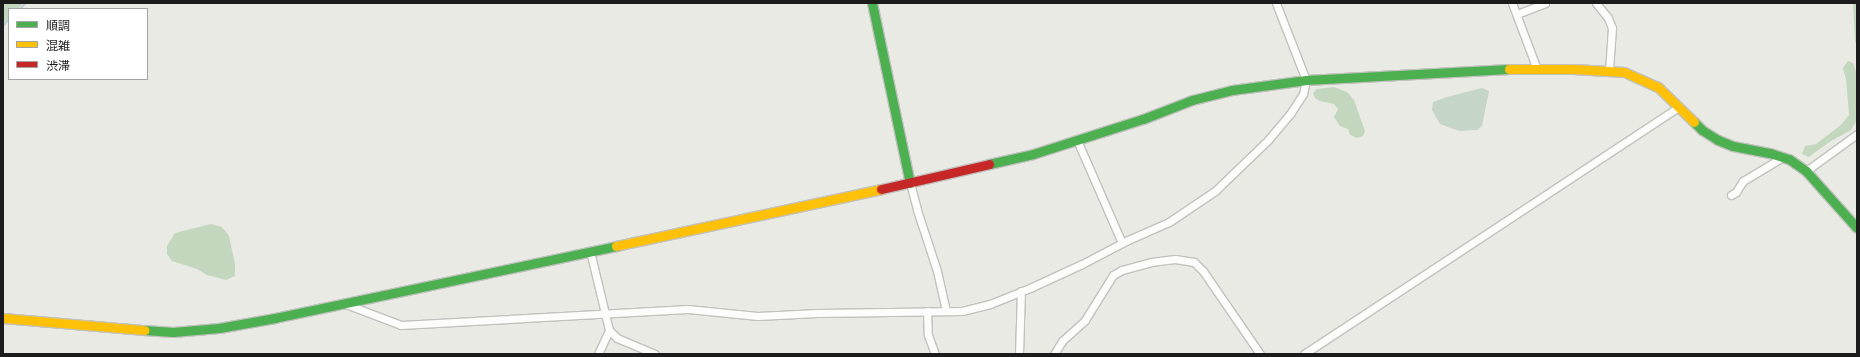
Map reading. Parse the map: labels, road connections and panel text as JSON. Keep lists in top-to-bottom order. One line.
{"legend":["順調","混雑","渋滞"]}
